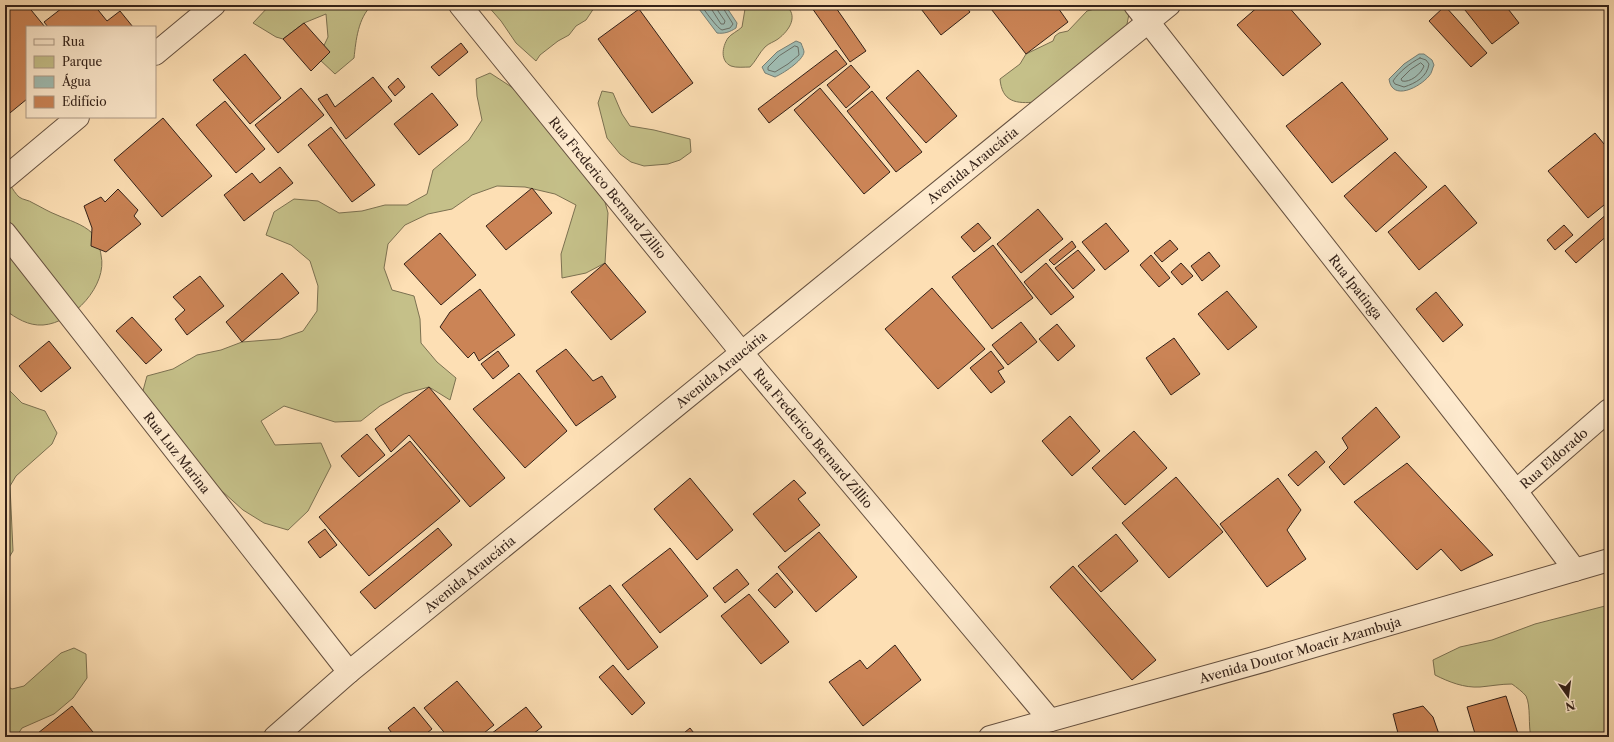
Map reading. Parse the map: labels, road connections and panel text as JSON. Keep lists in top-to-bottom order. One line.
{"streets":{"street":["Avenida Araucária","Rua Frederico Bernard Zillio","Rua Ipatinga","Rua Luz Marina","Rua Eldorado","Avenida Doutor Moacir Azambuja"]},"crossings":[["Avenida Araucária","Rua Frederico Bernard Zillio"],["Avenida Araucária","Rua Ipatinga"],["Avenida Araucária","Rua Luz Marina"],["Rua Frederico Bernard Zillio","Avenida Doutor Moacir Azambuja"],["Rua Ipatinga","Rua Eldorado"],["Rua Ipatinga","Avenida Doutor Moacir Azambuja"]],"legend":["Rua","Parque","Água","Edifício"],"north":"bottom"}
